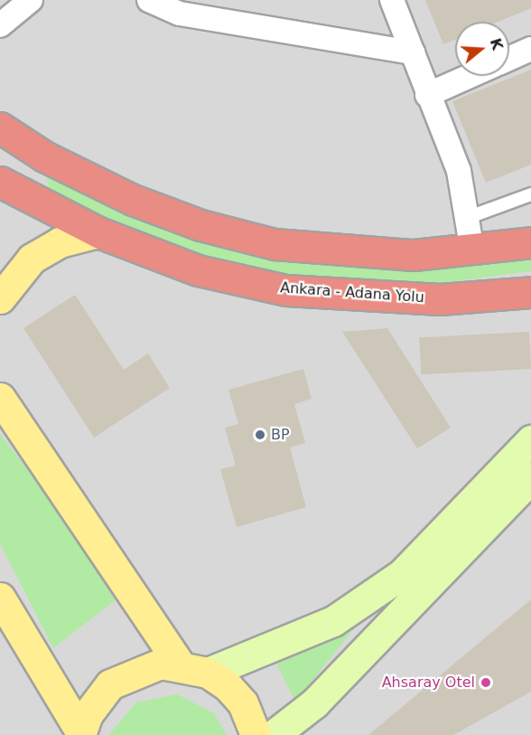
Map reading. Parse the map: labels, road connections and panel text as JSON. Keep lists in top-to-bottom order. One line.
{"streets":{"highway":["Ankara - Adana Yolu"]},"places":["BP","Ahsaray Otel"],"north":"right"}
